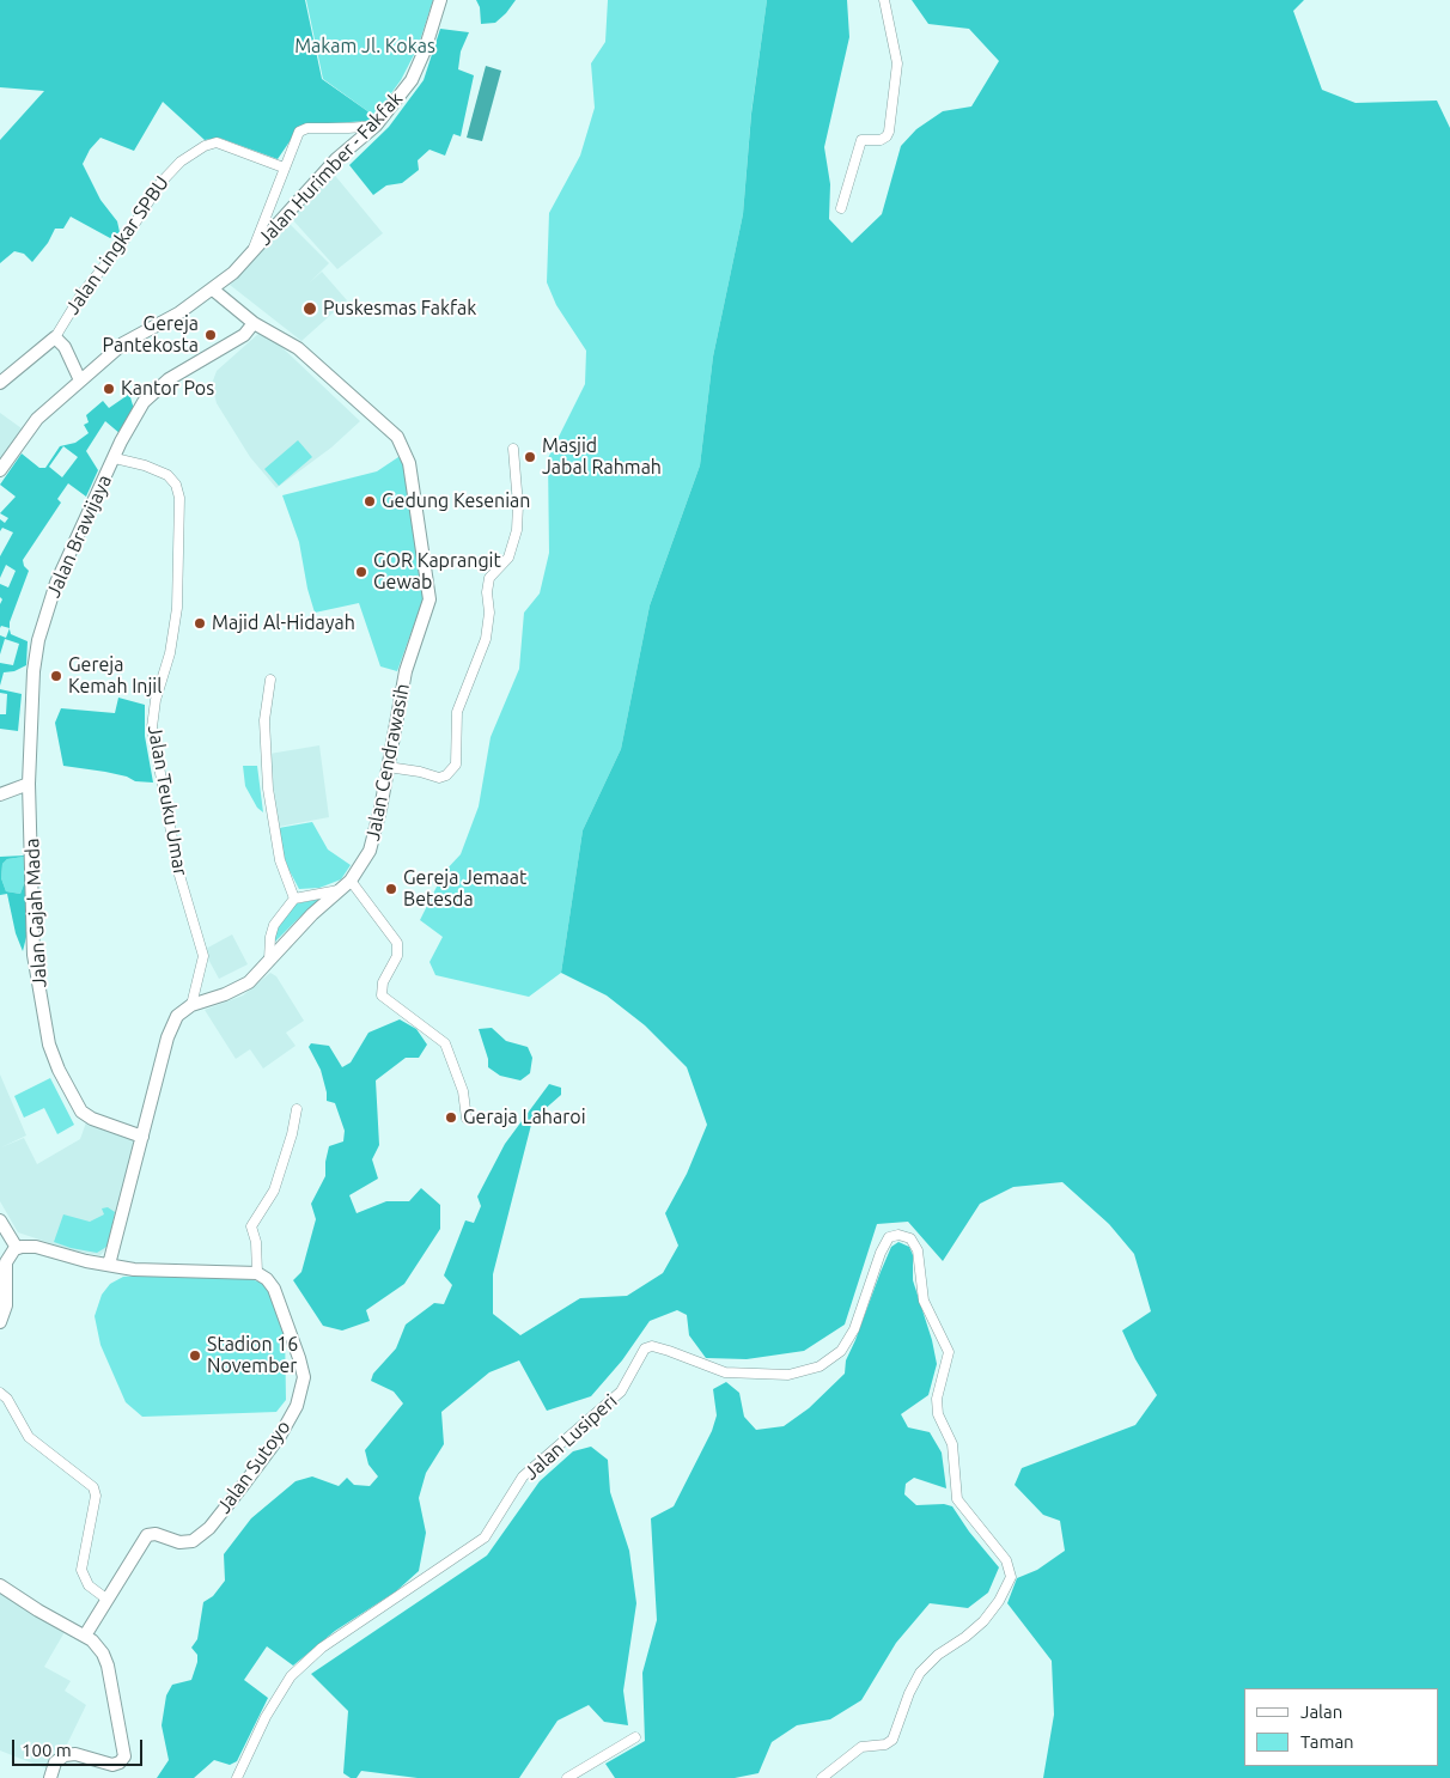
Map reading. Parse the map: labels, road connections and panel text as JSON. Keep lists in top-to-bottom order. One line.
{"streets":{"main road":["Jalan Hurimber - Fakfak","Jalan Brawijaya","Jalan Cendrawasih","Jalan Gajah Mada","Jalan Sutoyo"],"street":["Jalan Lingkar SPBU","Jalan Teuku Umar","Jalan Lusiperi"]},"crossings":[["Jalan Hurimber - Fakfak","Jalan Cendrawasih"],["Jalan Brawijaya","Jalan Cendrawasih"],["Jalan Brawijaya","Jalan Teuku Umar"],["Jalan Brawijaya","Jalan Gajah Mada"],["Jalan Cendrawasih","Jalan Teuku Umar"]],"parks":["Makam Jl. Kokas"],"places":["Puskesmas Fakfak","Gereja Pantekosta","Kantor Pos","Masjid Jabal Rahmah","Gedung Kesenian","GOR Kaprangit Gewab","Majid Al-Hidayah","Gereja Kemah Injil","Gereja Jemaat Betesda","Geraja Laharoi","Stadion 16 November"],"legend":["Jalan","Taman"],"scale_bar":"100 m"}
